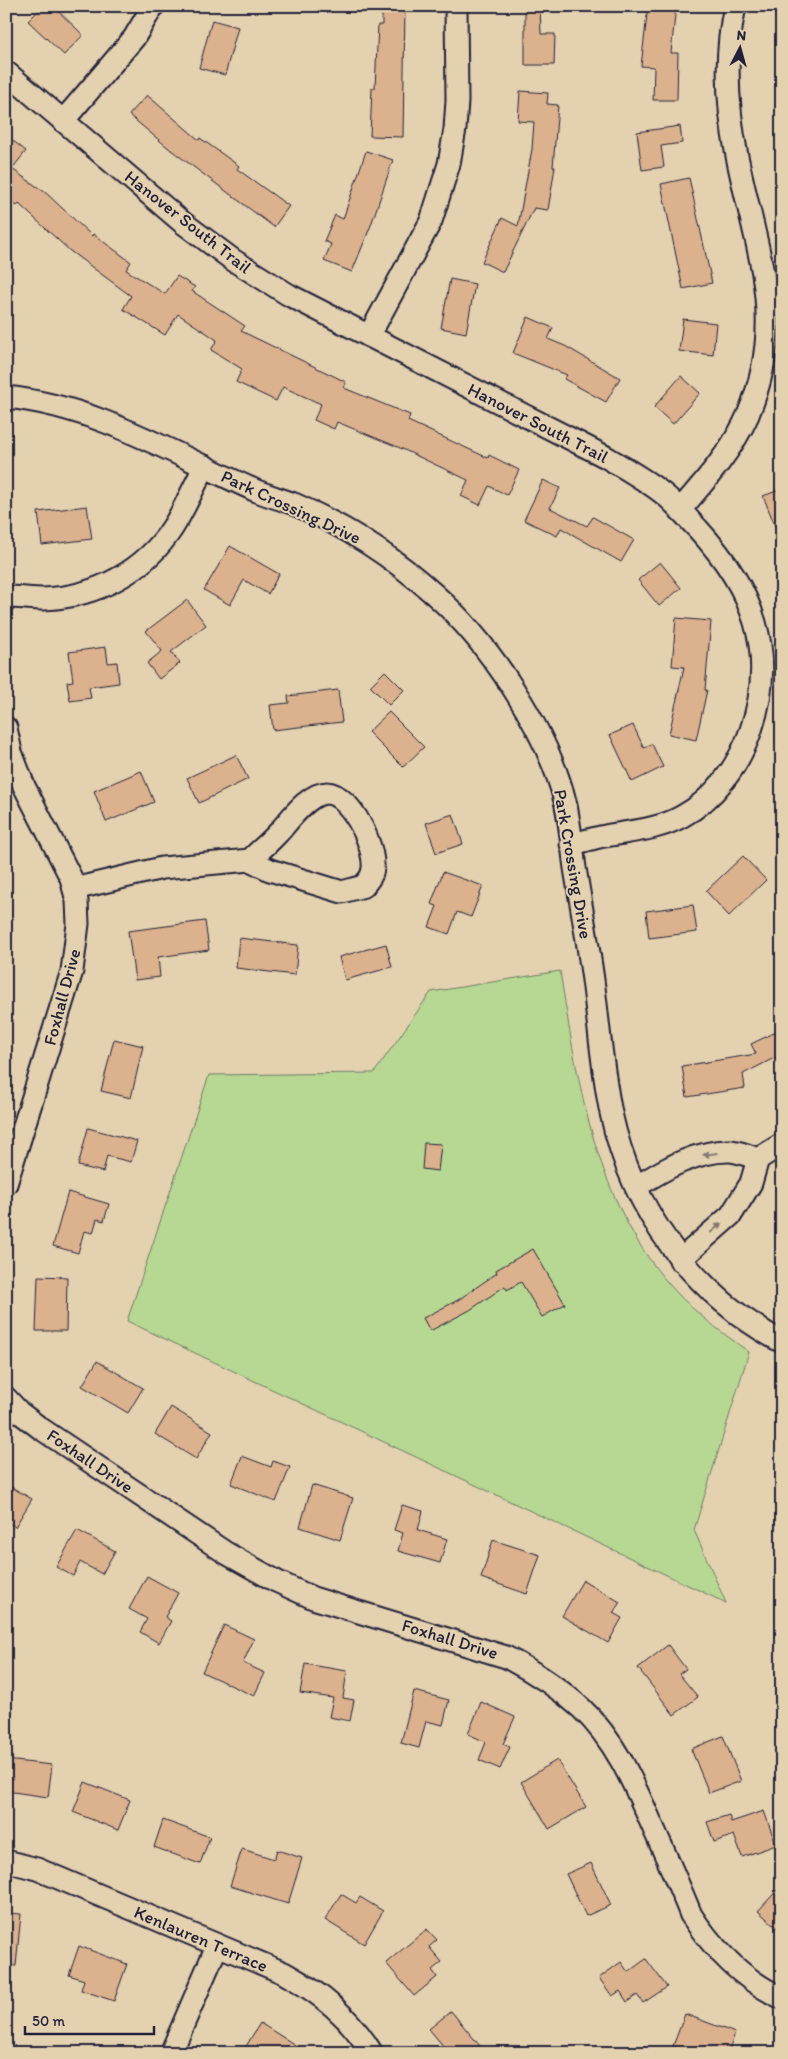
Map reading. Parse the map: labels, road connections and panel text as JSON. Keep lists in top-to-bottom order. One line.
{"streets":{"street":["Hanover South Trail","Park Crossing Drive","Foxhall Drive","Kenlauren Terrace"]},"crossings":[["Hanover South Trail","Park Crossing Drive"]],"scale_bar":"50 m","north":"top"}
